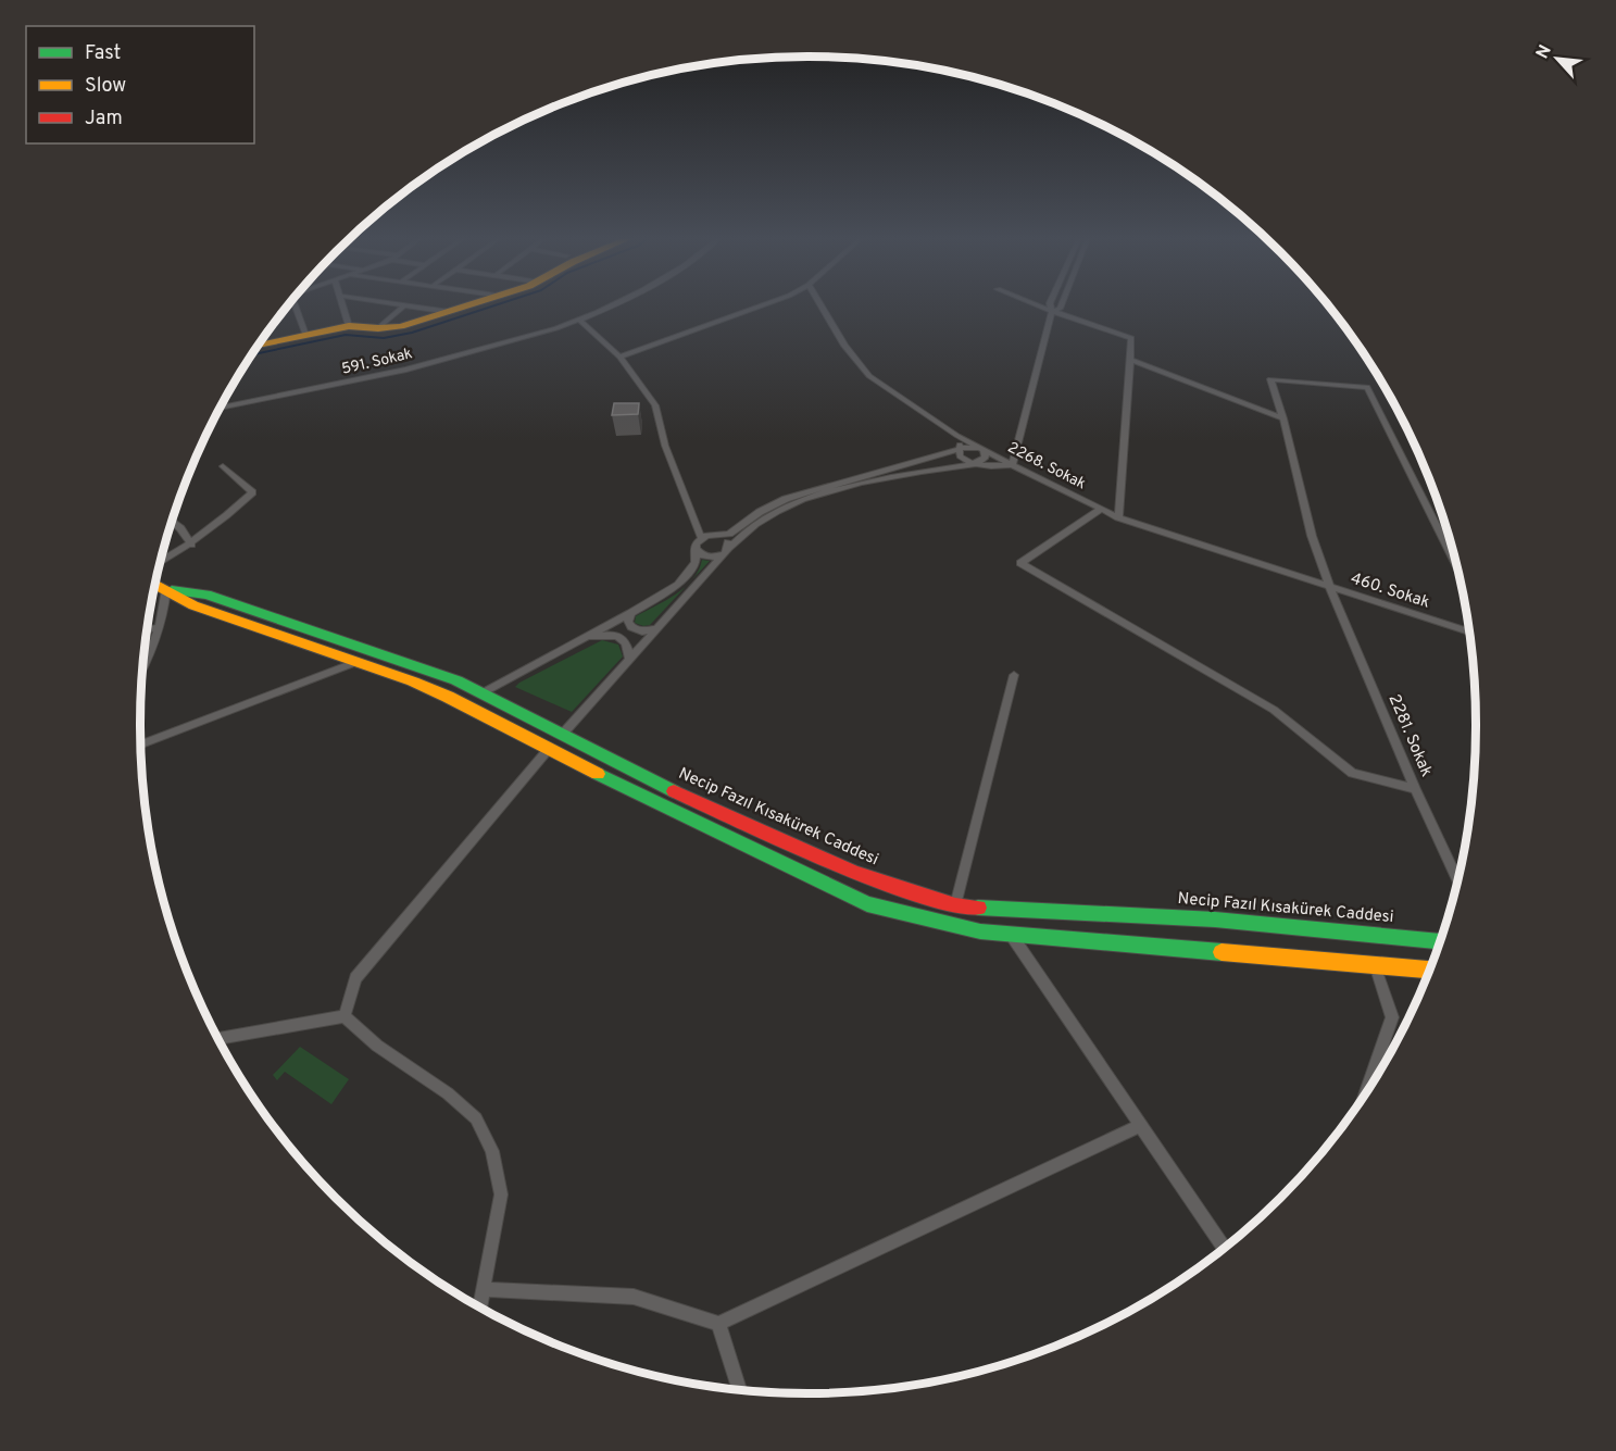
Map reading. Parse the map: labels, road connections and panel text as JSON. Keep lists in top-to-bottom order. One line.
{"streets":{"main road":["Necip Fazıl Kısakürek Caddesi"],"street":["591. Sokak","2268. Sokak","460. Sokak","2281. Sokak"]},"crossings":[["2268. Sokak","460. Sokak"],["2268. Sokak","2281. Sokak"],["460. Sokak","2281. Sokak"]],"legend":["Fast","Slow","Jam"],"north":"top left"}
